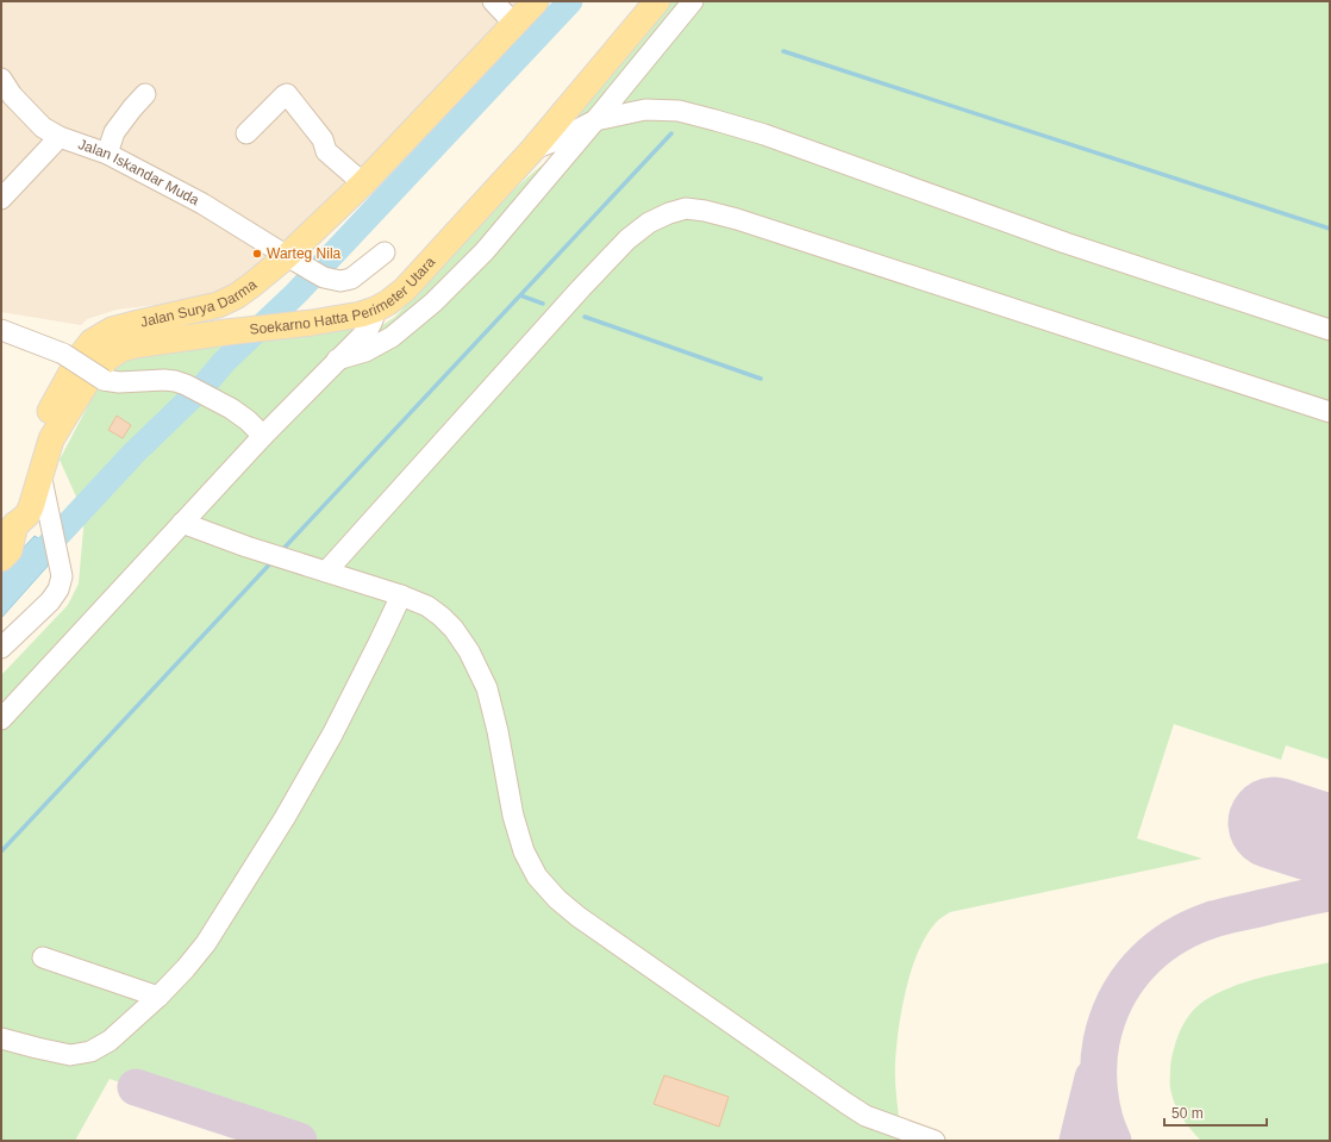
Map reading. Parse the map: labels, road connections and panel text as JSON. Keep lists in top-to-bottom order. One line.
{"streets":{"main road":["Soekarno Hatta Perimeter Utara","Jalan Surya Darma"],"street":["Jalan Iskandar Muda"]},"crossings":[["Jalan Iskandar Muda","Jalan Surya Darma"],["Soekarno Hatta Perimeter Utara","Jalan Surya Darma"]],"places":["Warteg Nila"],"scale_bar":"50 m"}
